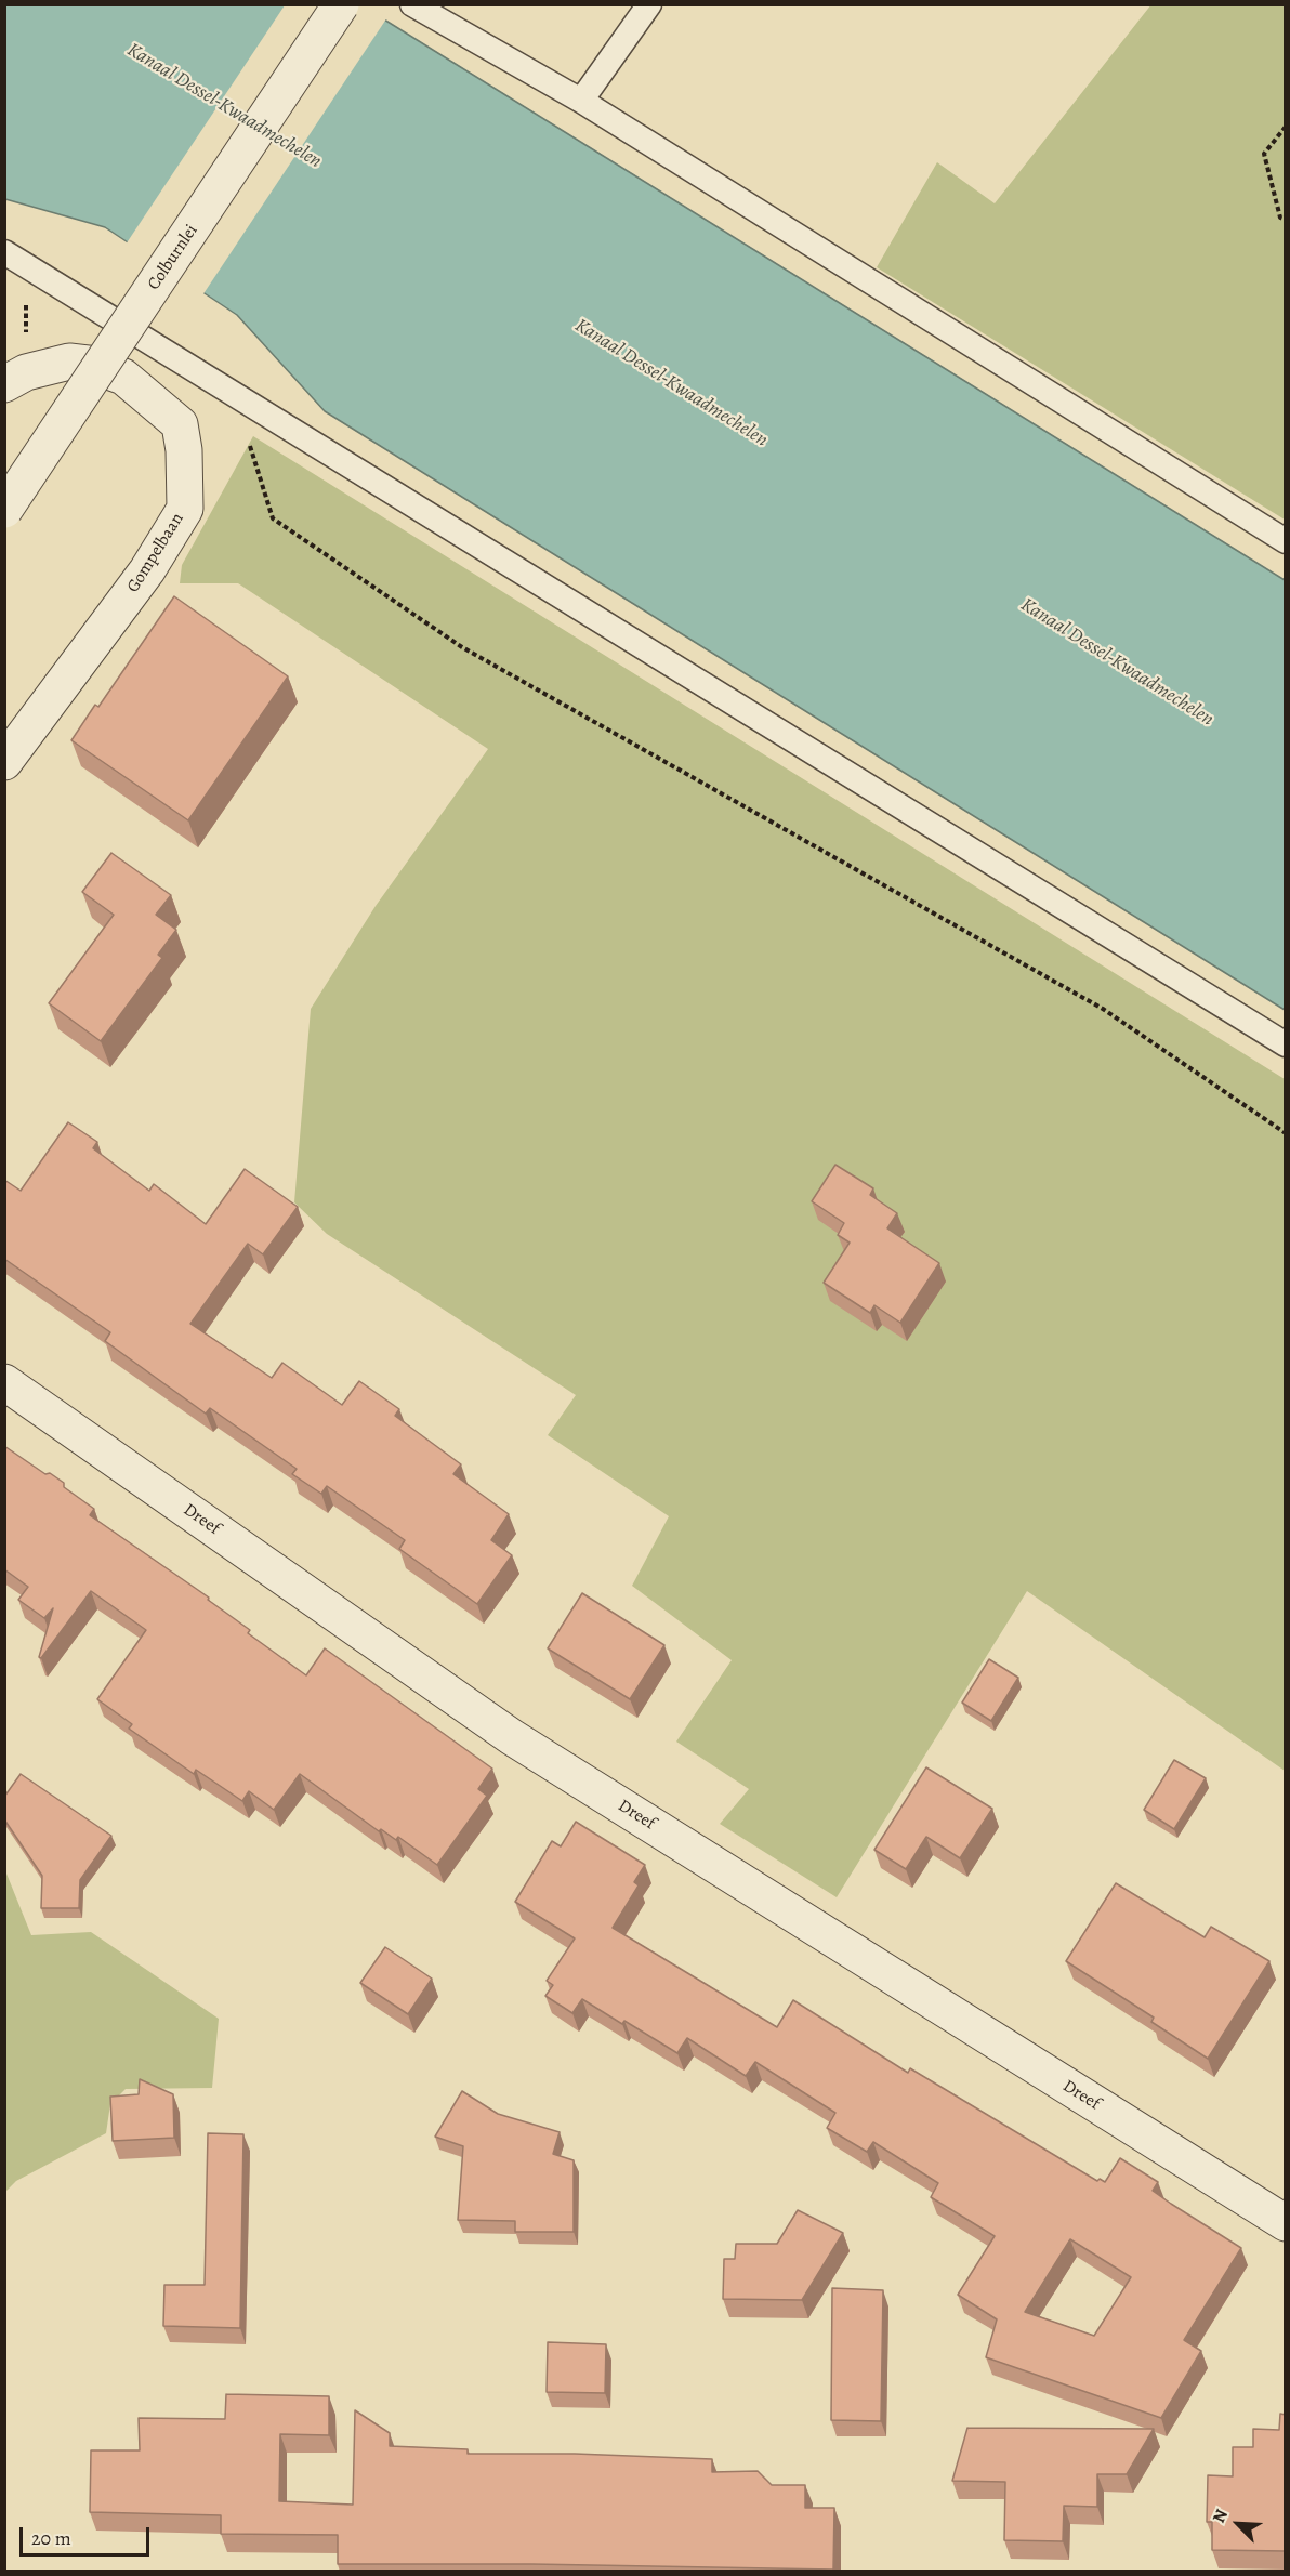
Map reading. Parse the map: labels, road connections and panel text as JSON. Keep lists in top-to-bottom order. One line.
{"streets":{"street":["Colburnlei","Gompelbaan","Dreef"]},"water":["Kanaal Dessel-Kwaadmechelen"],"scale_bar":"20 m","north":"top left"}
